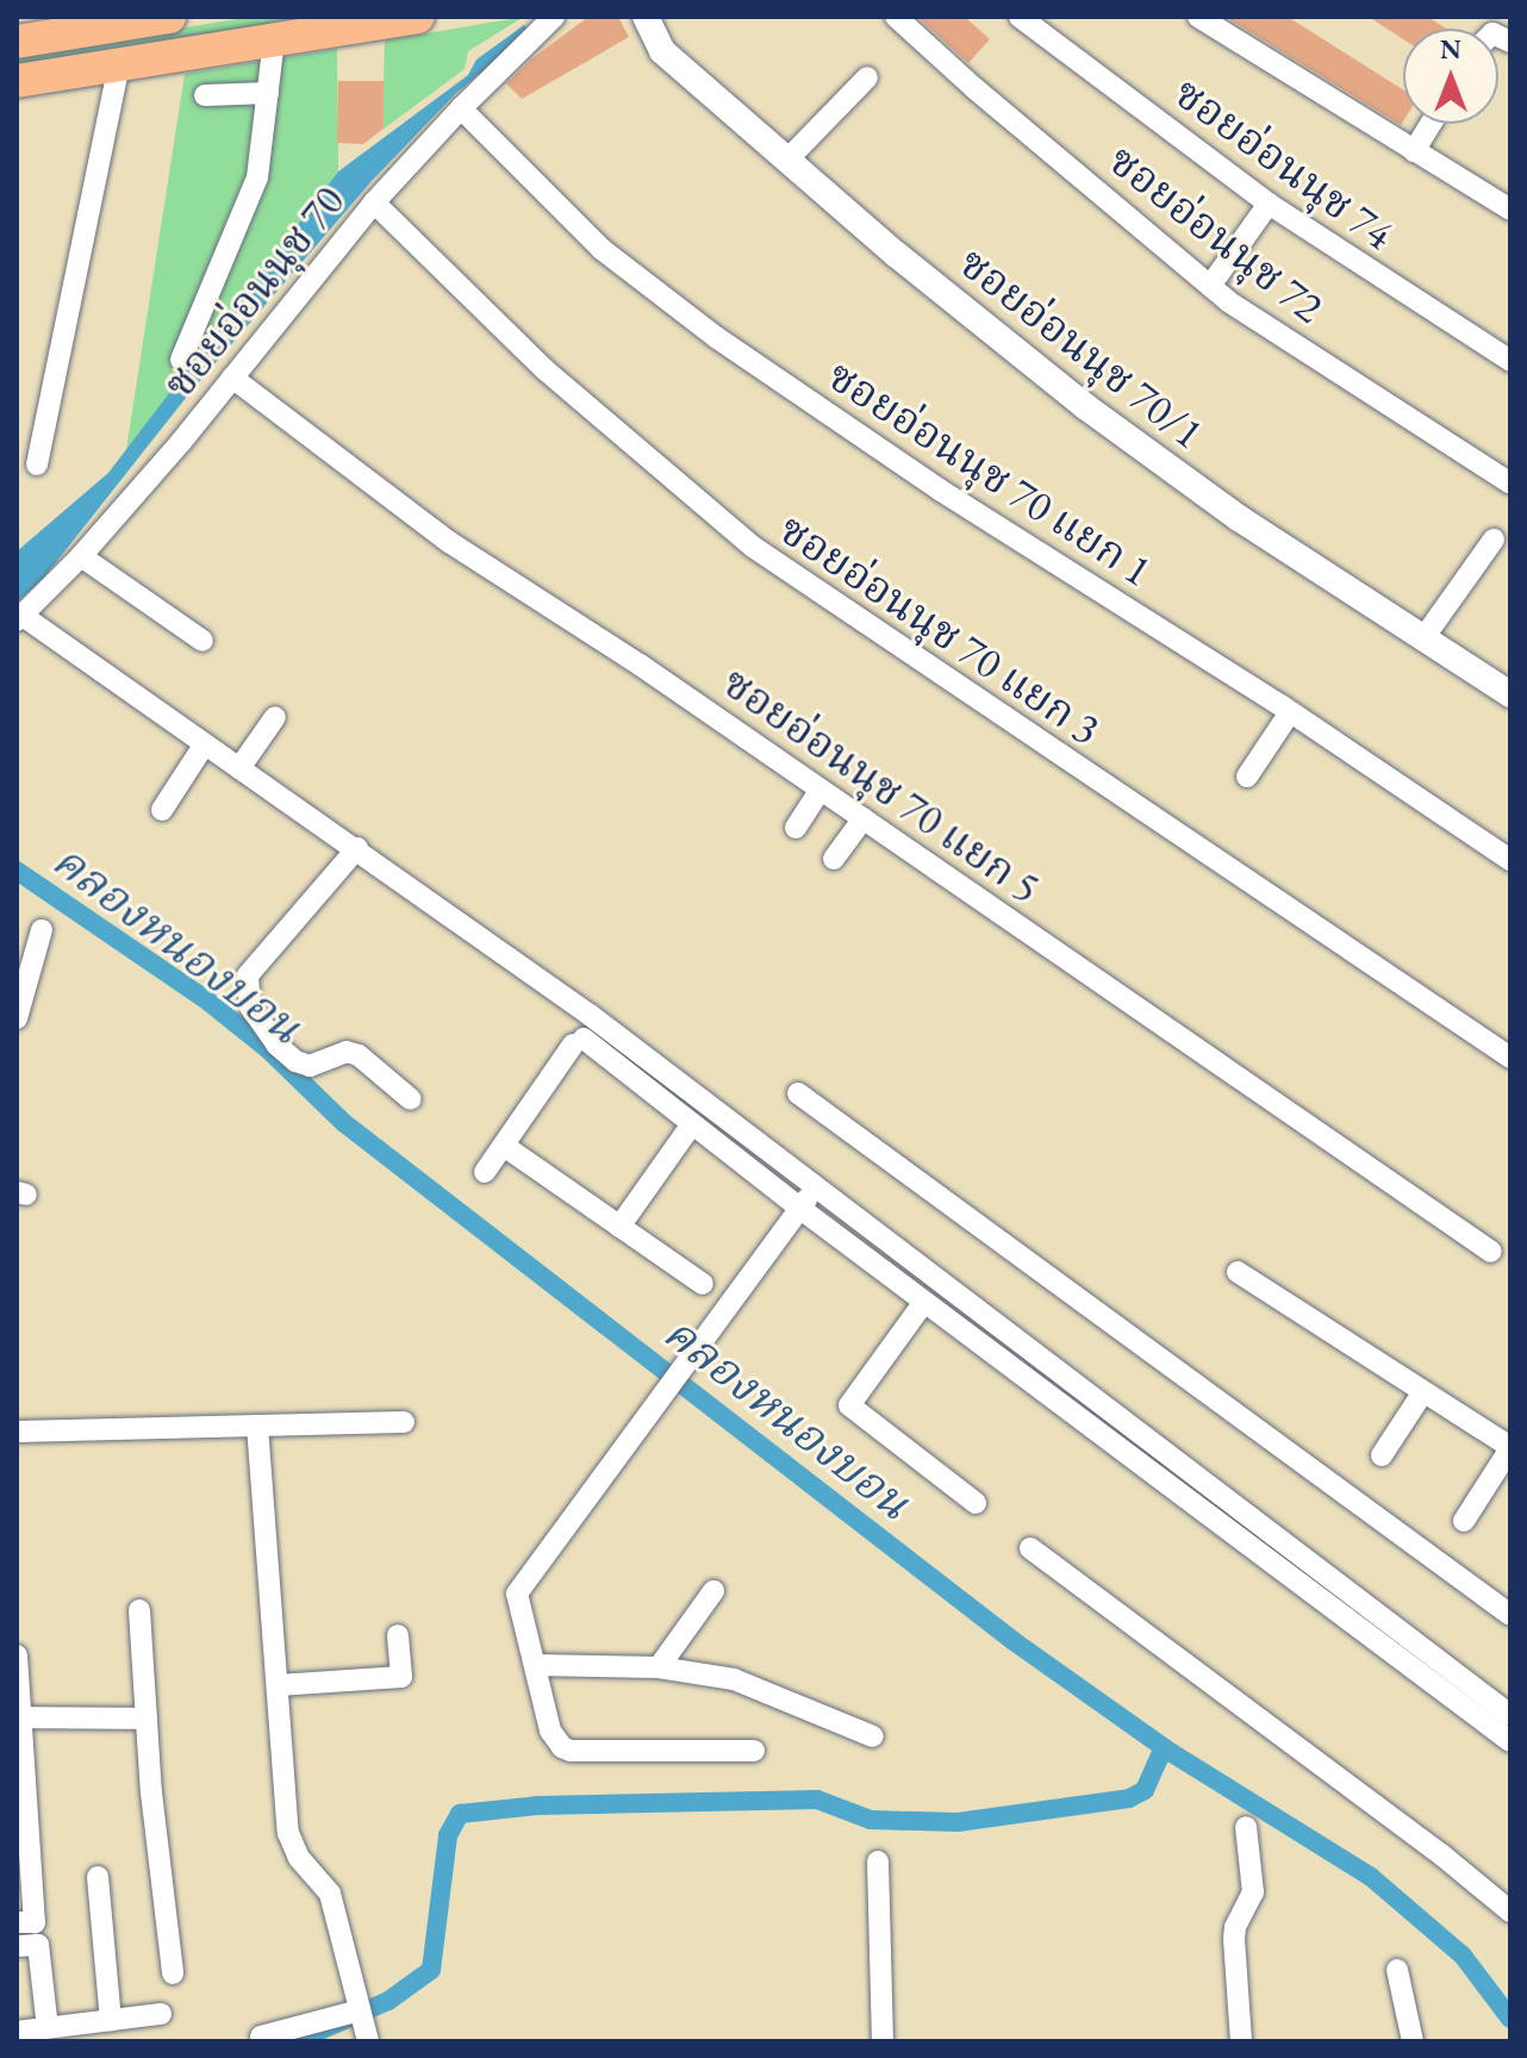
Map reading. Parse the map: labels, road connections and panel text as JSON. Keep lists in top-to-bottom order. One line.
{"streets":{"street":["ซอยอ่อนนุช 74","ซอยอ่อนนุช 72","ซอยอ่อนนุช 70","ซอยอ่อนนุช 70/1","ซอยอ่อนนุช 70 แยก 1","ซอยอ่อนนุช 70 แยก 3","ซอยอ่อนนุช 70 แยก 5"]},"crossings":[["ซอยอ่อนนุช 70","ซอยอ่อนนุช 70 แยก 1"],["ซอยอ่อนนุช 70","ซอยอ่อนนุช 70 แยก 3"],["ซอยอ่อนนุช 70","ซอยอ่อนนุช 70 แยก 5"]],"water":["คลองหนองบอน"],"north":"top"}
